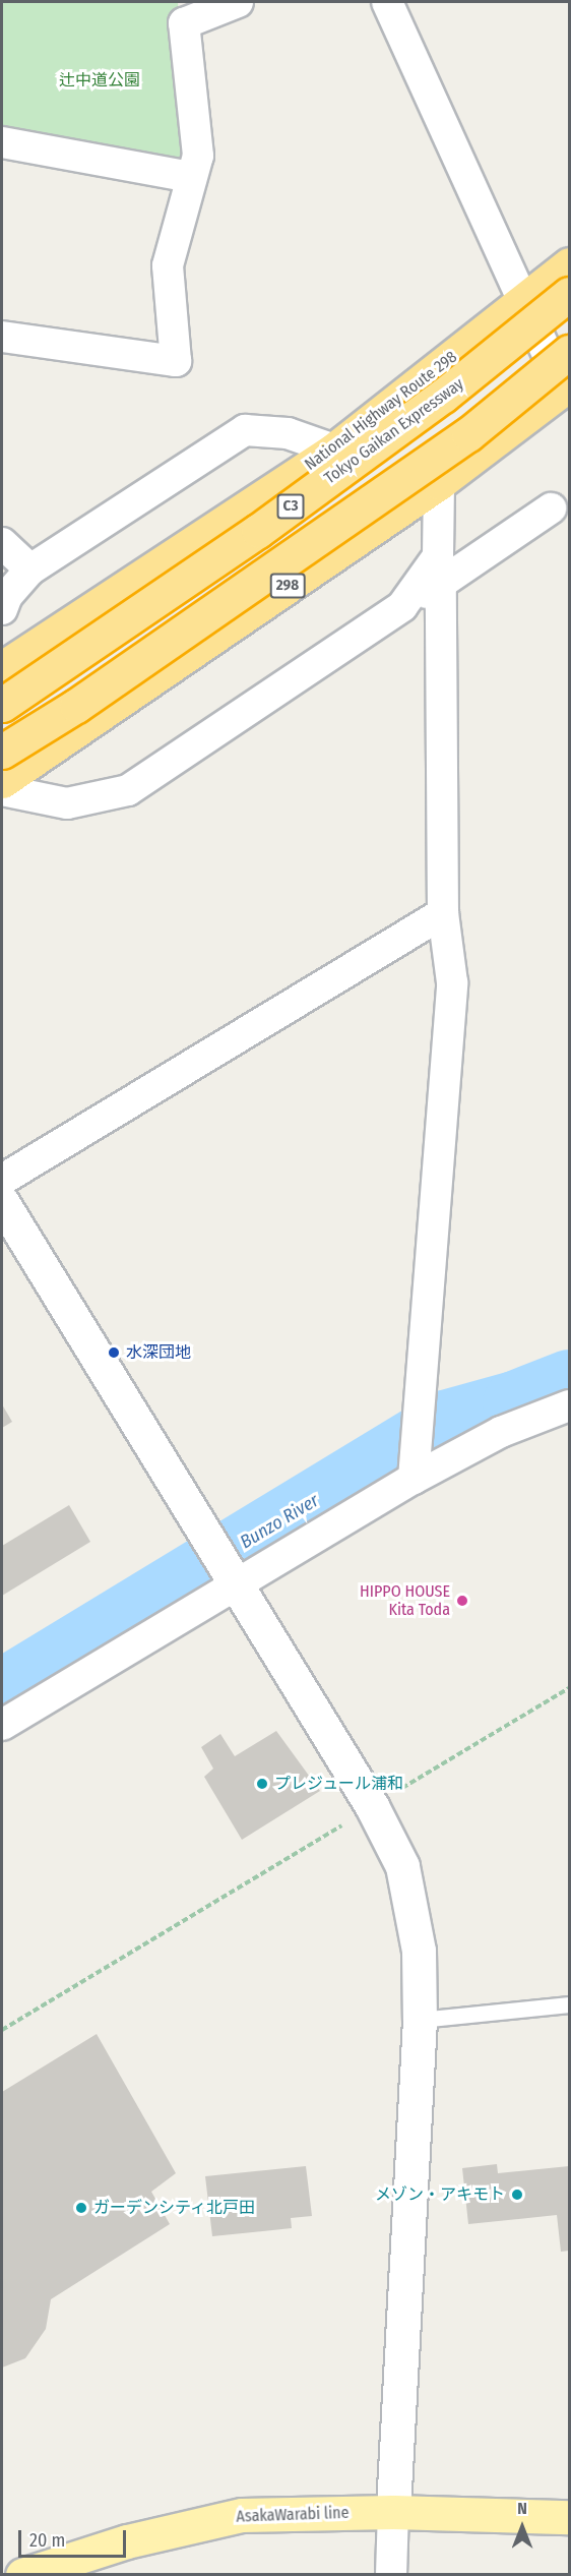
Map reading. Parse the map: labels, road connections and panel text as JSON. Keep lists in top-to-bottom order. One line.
{"streets":{"highway":["National Highway Route 298","Tokyo Gaikan Expressway","C3","298"],"main road":["AsakaWarabi line"]},"water":["Bunzo River"],"parks":["辻中道公園"],"places":["水深団地","HIPPO HOUSE Kita Toda","プレジュール浦和","メゾン・アキモト","ガーデンシティ北戸田"],"scale_bar":"20 m","north":"top"}
